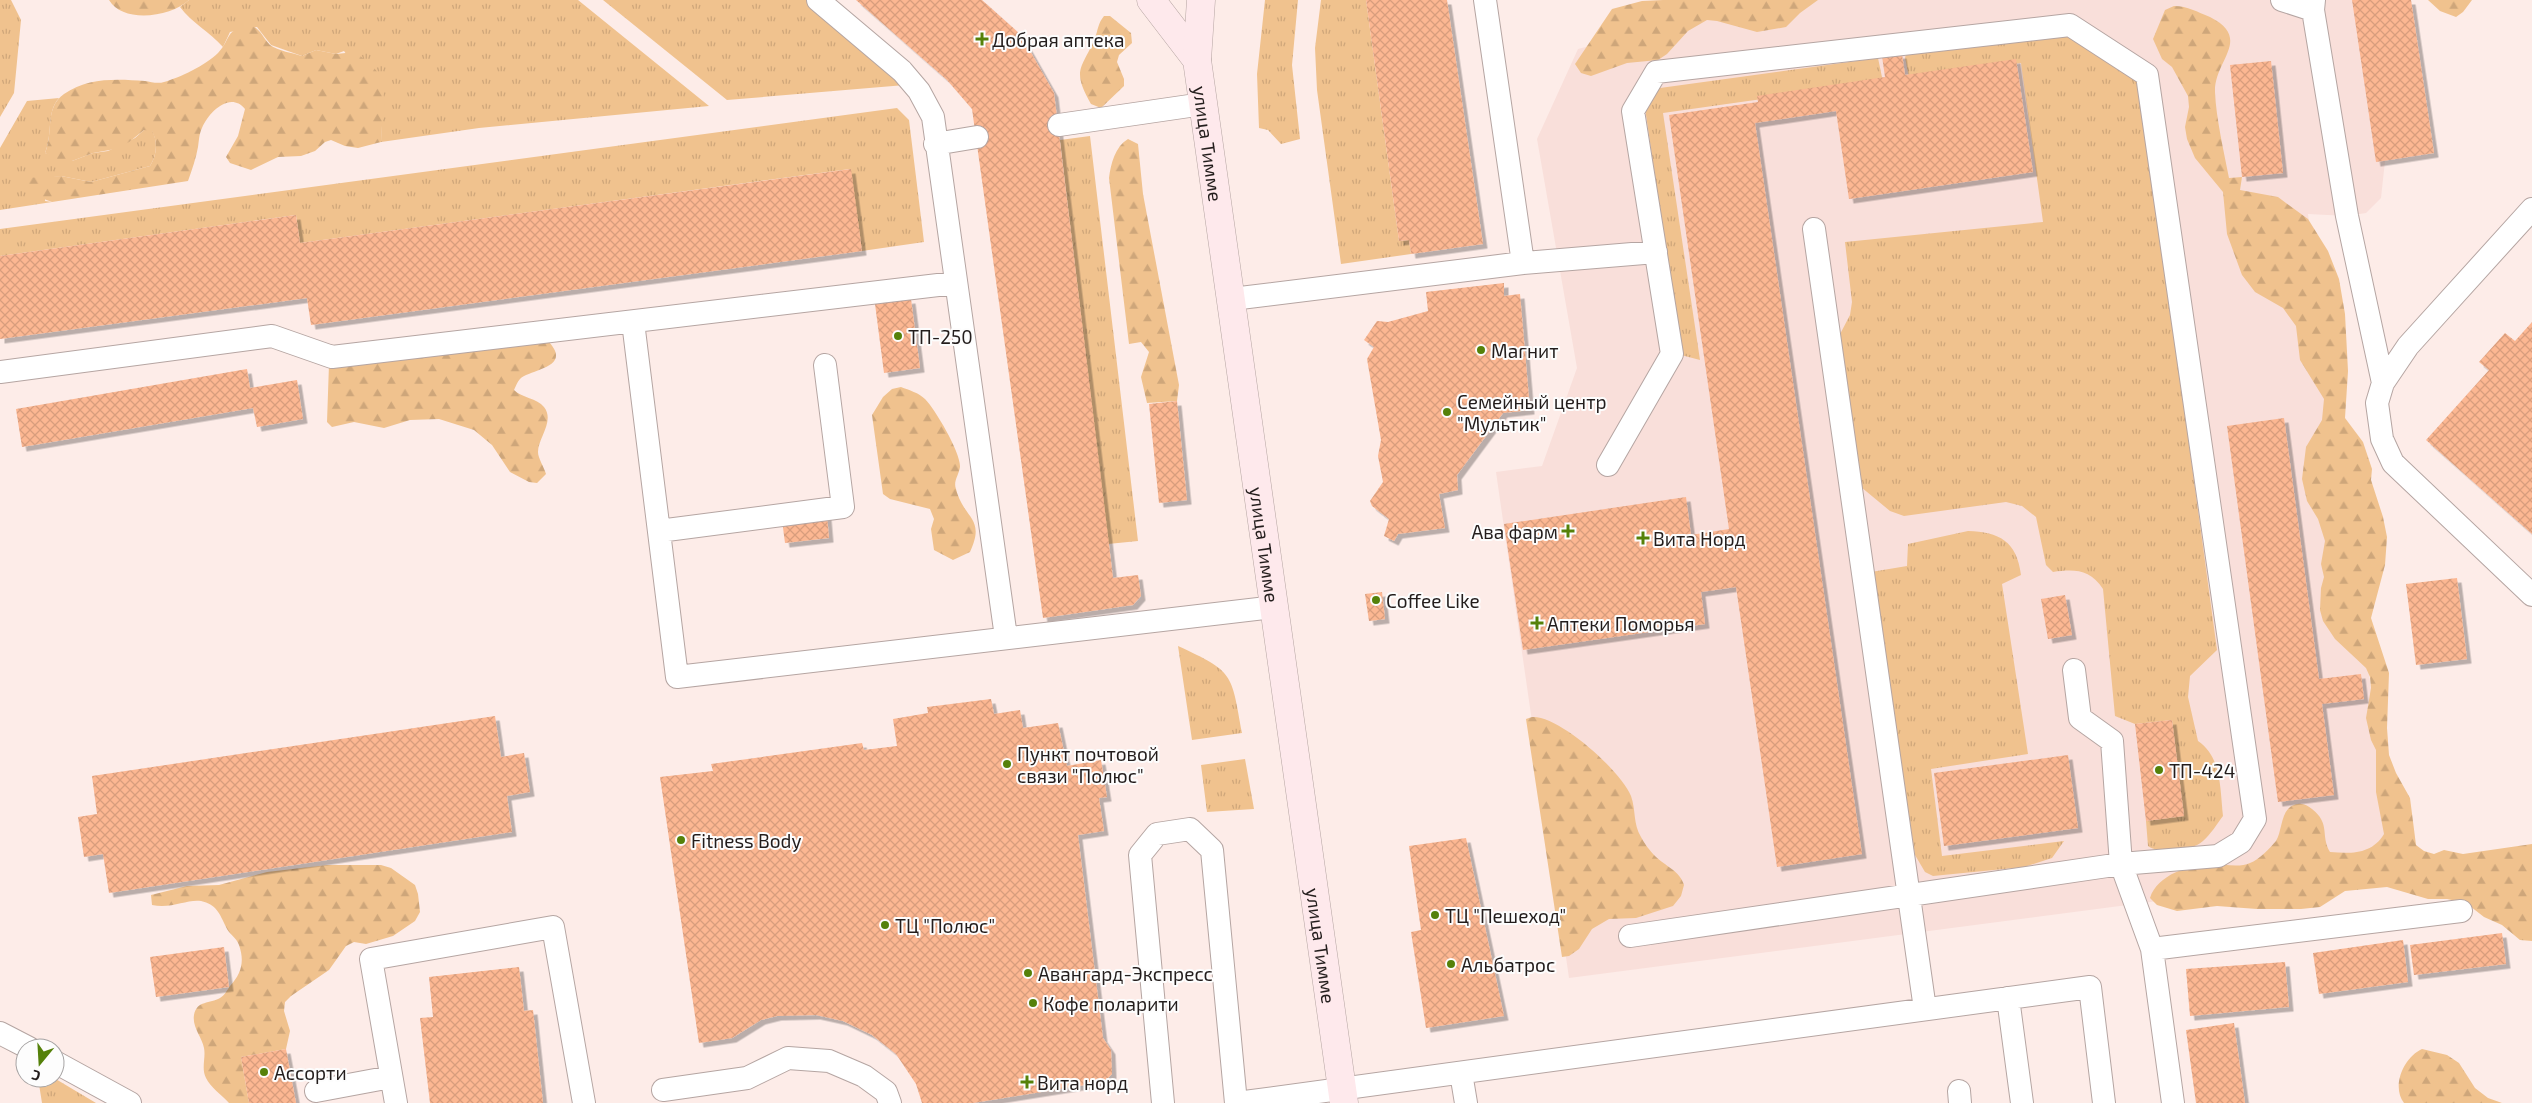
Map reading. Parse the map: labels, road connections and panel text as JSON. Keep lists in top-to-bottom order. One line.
{"streets":{"main road":["улица Тимме"]},"places":{"health":["Добрая аптека","Ава фарм","Вита Норд","Аптеки Поморья","Вита норд"],"other":["ТП-250","Магнит","Семейный центр \"Мультик\"","Coffee Like","Пункт почтовой связи \"Полюс\"","ТП-424","Fitness Body","ТЦ \"Пешеход\"","ТЦ \"Полюс\"","Альбатрос","Авангард-Экспресс","Кофе поларити","Ассорти"]},"north":"bottom"}
